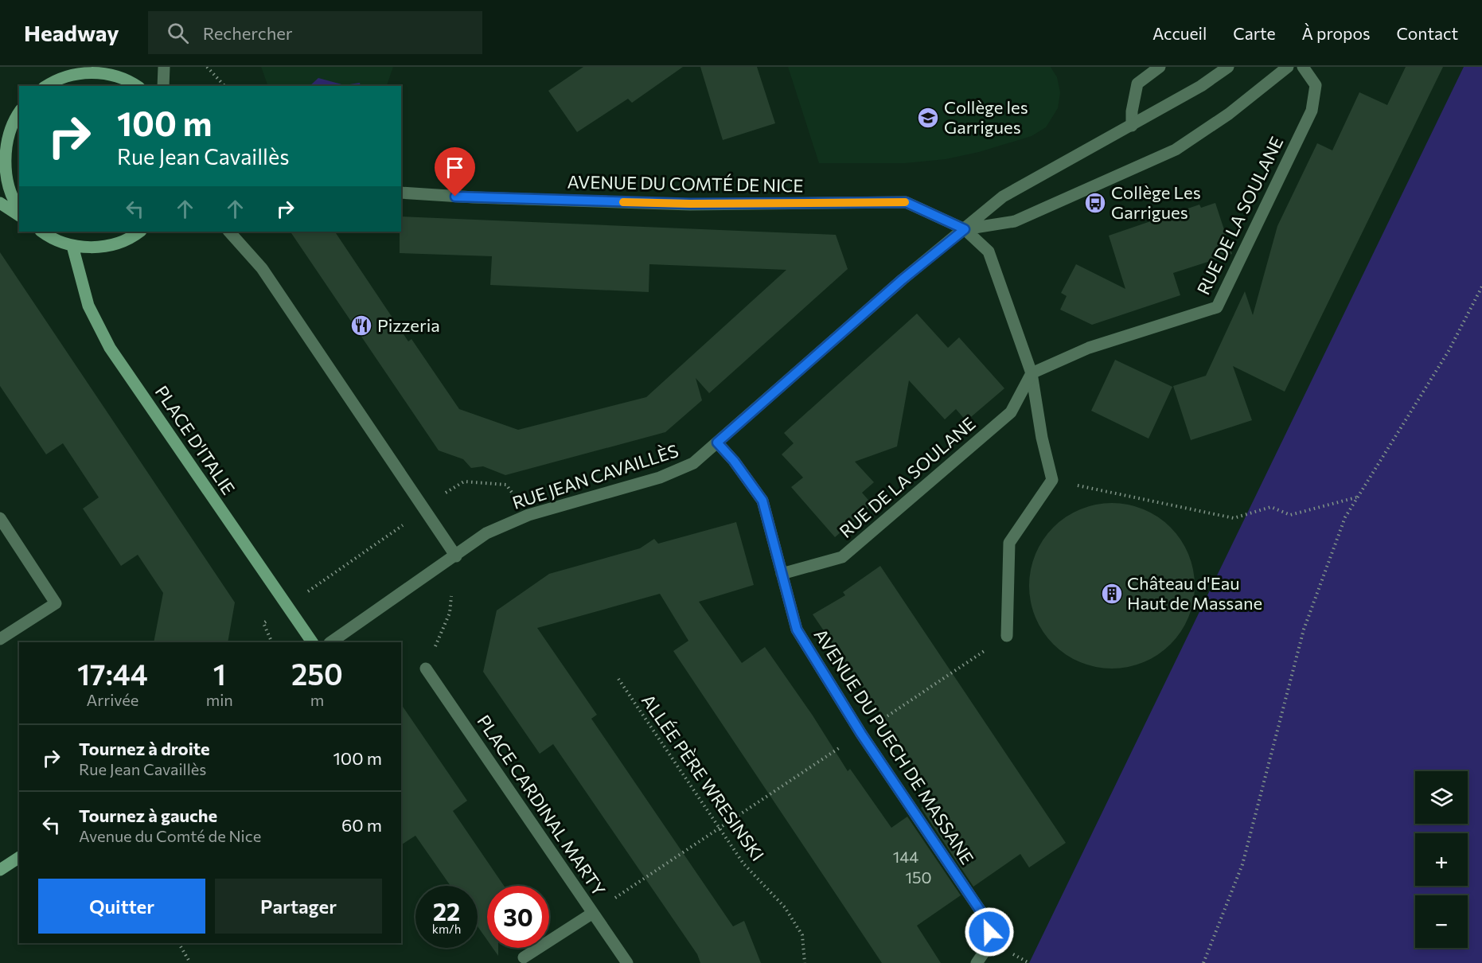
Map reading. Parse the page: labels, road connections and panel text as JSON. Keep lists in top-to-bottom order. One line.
{"streets":{"main road":["PLACE D'ITALIE"],"street":["AVENUE DU COMTÉ DE NICE","RUE DE LA SOULANE","RUE JEAN CAVAILLÈS","AVENUE DU PUECH DE MASSANE","PLACE CARDINAL MARTY"],"path":["ALLÉE PÈRE WRESINSKI"]},"crossings":[["AVENUE DU COMTÉ DE NICE","RUE JEAN CAVAILLÈS"],["RUE DE LA SOULANE","AVENUE DU PUECH DE MASSANE"],["RUE JEAN CAVAILLÈS","AVENUE DU PUECH DE MASSANE"]],"places":{"school or university":["Collège les Garrigues"],"bus stop":["Collège Les Garrigues"],"restaurant":["Pizzeria"],"building":["Château d'Eau Haut de Massane"]},"house_numbers":["144","150"],"page":{"header":"Headway","search":"Rechercher","nav":["Accueil","Carte","À propos","Contact"],"turn":["100 m","Rue Jean Cavaillès"],"eta":["17:44","Arrivée","1","min","250","m"],"list":[{"name":"Tournez à droite","note":"Rue Jean Cavaillès","value":"100 m"},{"name":"Tournez à gauche","note":"Avenue du Comté de Nice","value":"60 m"}],"map_buttons":["+","−"],"buttons":["Quitter","Partager"],"speed":"22 km/h","limit":"30"}}
